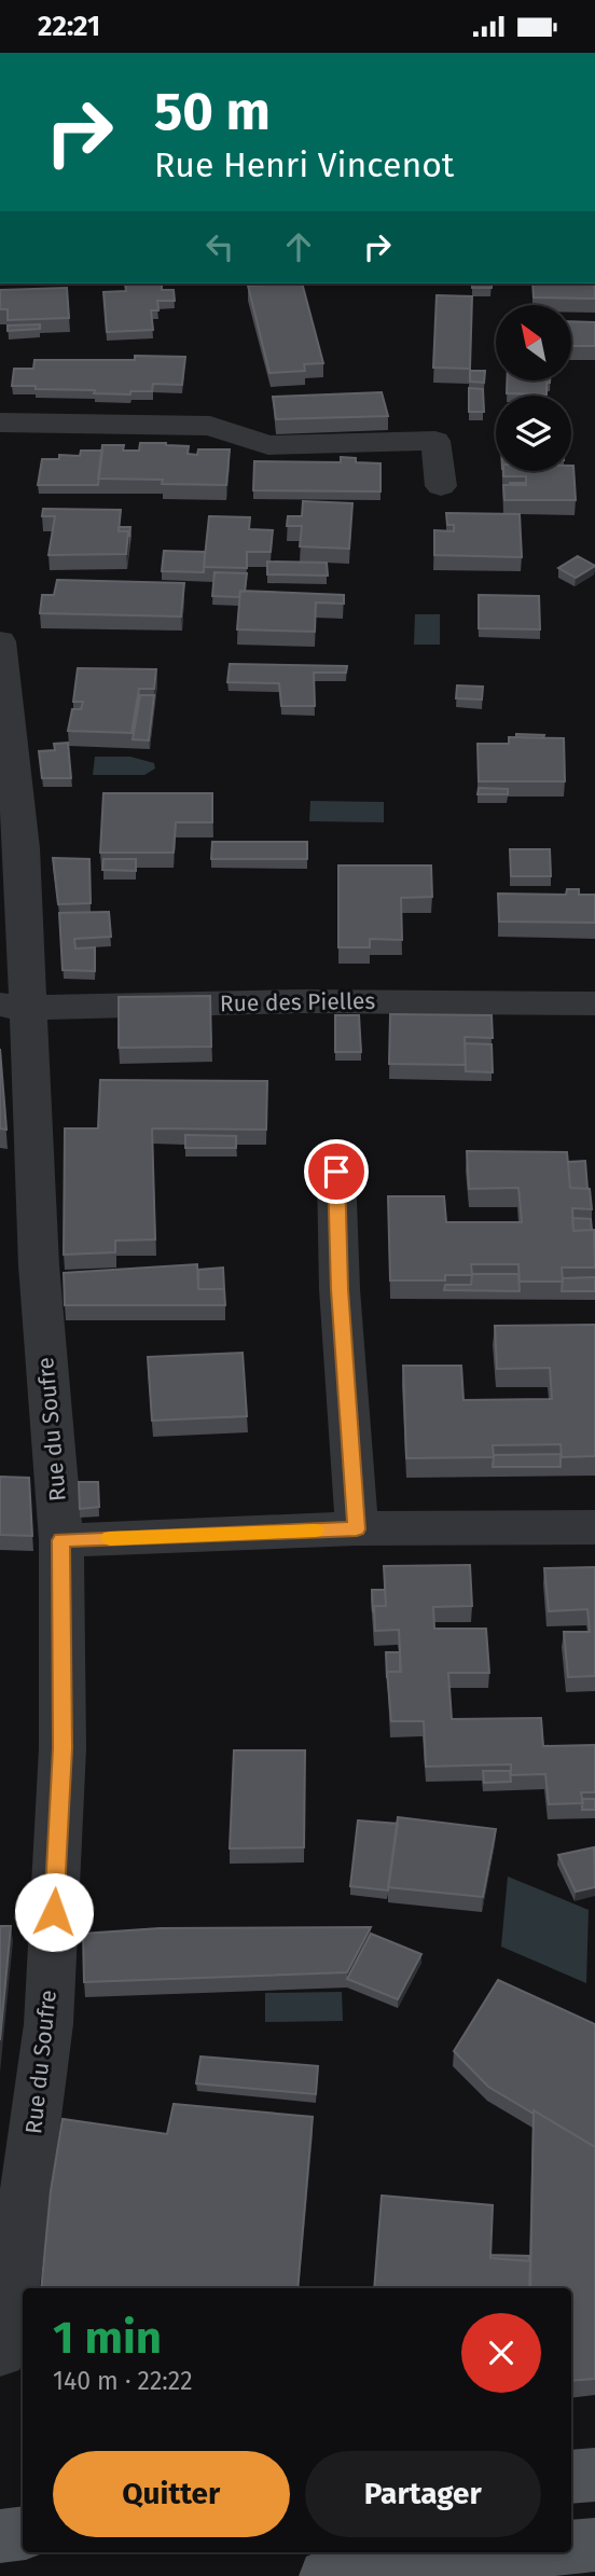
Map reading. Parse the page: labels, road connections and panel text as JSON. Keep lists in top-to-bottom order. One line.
{"streets":{"street":["Rue des Pielles","Rue du Soufre"]},"crossings":[["Rue des Pielles","Rue du Soufre"]],"north":"top left","page":{"status":"22:21","turn":["50 m","Rue Henri Vincenot"],"heading":["1 min","140 m · 22:22"],"buttons":["Quitter","Partager"]}}
